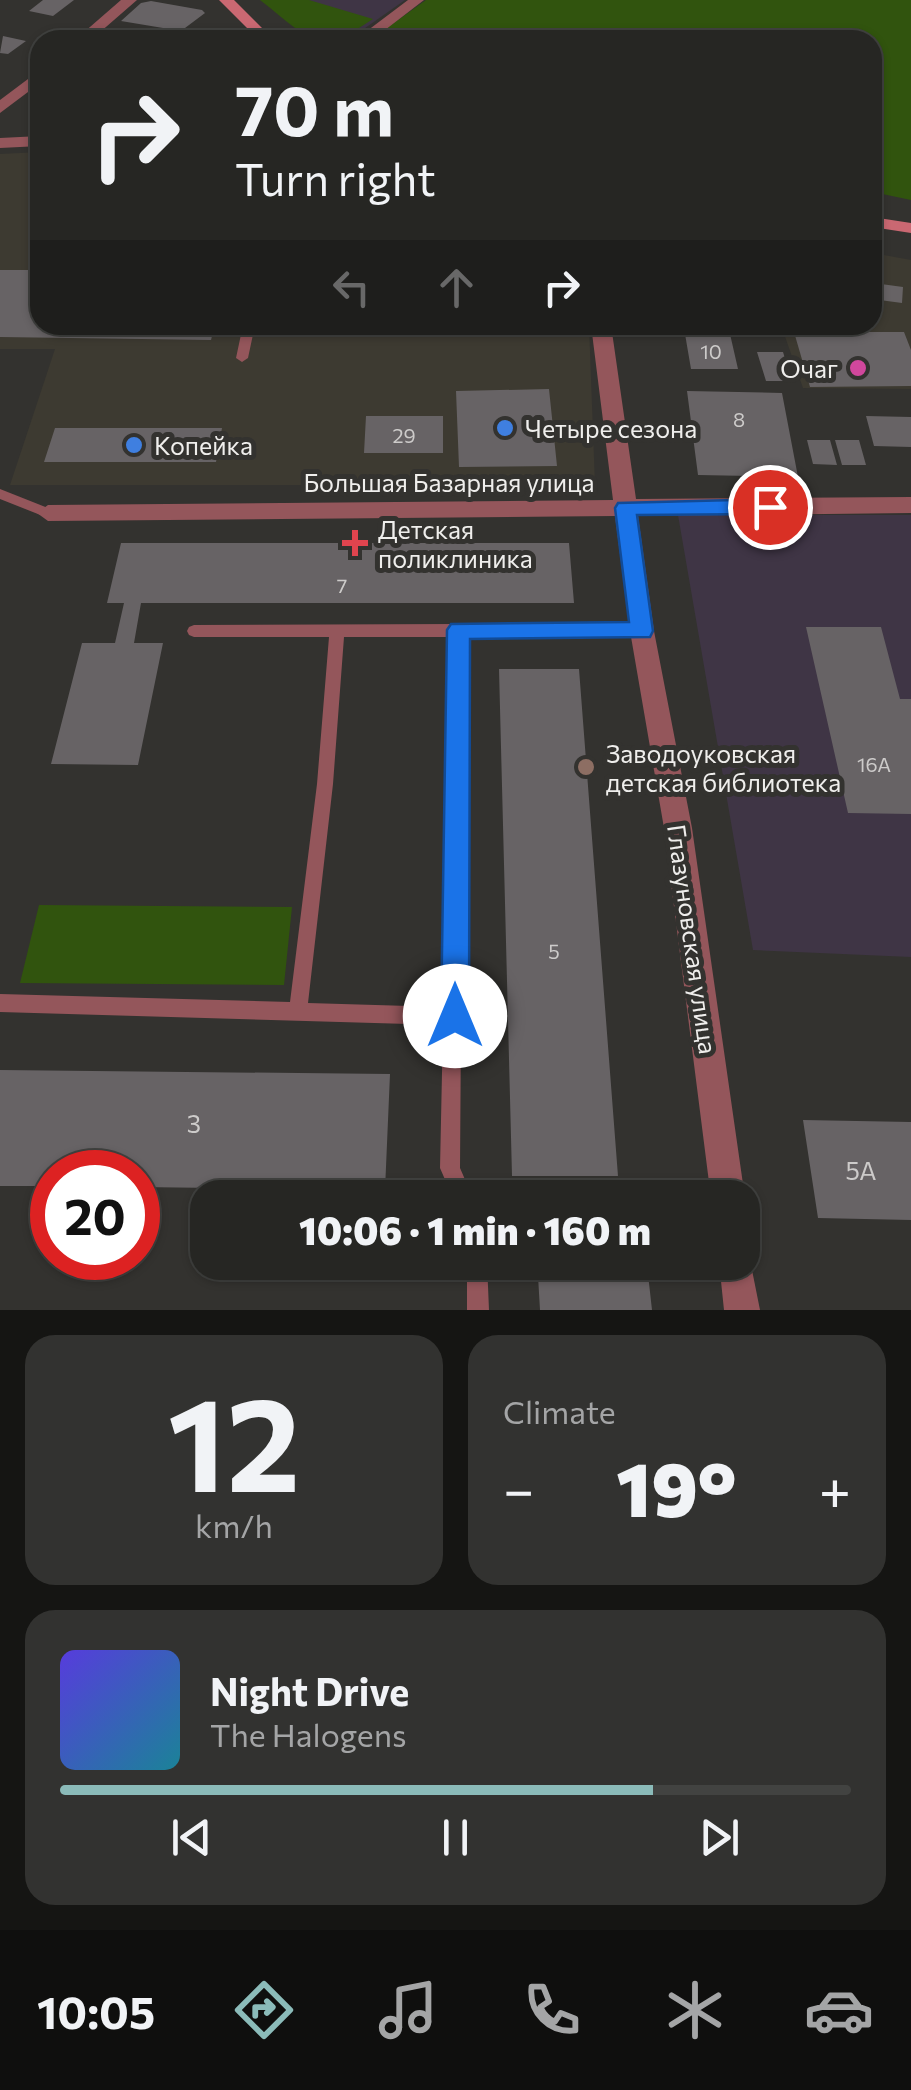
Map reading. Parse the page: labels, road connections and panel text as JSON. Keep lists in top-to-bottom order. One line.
{"streets":{"street":["Большая Базарная улица","Глазуновская улица"]},"crossings":[["Большая Базарная улица","Глазуновская улица"]],"places":{"other":["Очаг","Четыре сезона","Копейка","Заводоуковская детская библиотека"],"health":["Детская поликлиника"]},"house_numbers":["10","8","29","7","16А","5","3","5А"],"page":{"turn":["70 m","Turn right"],"limit":"20","trip":"10:06 · 1 min · 160 m","tile":[["12","km/h"],"Climate"],"heat":["−","19°","+"],"song":["Night Drive","The Halogens"],"tabs":"10:05"}}
